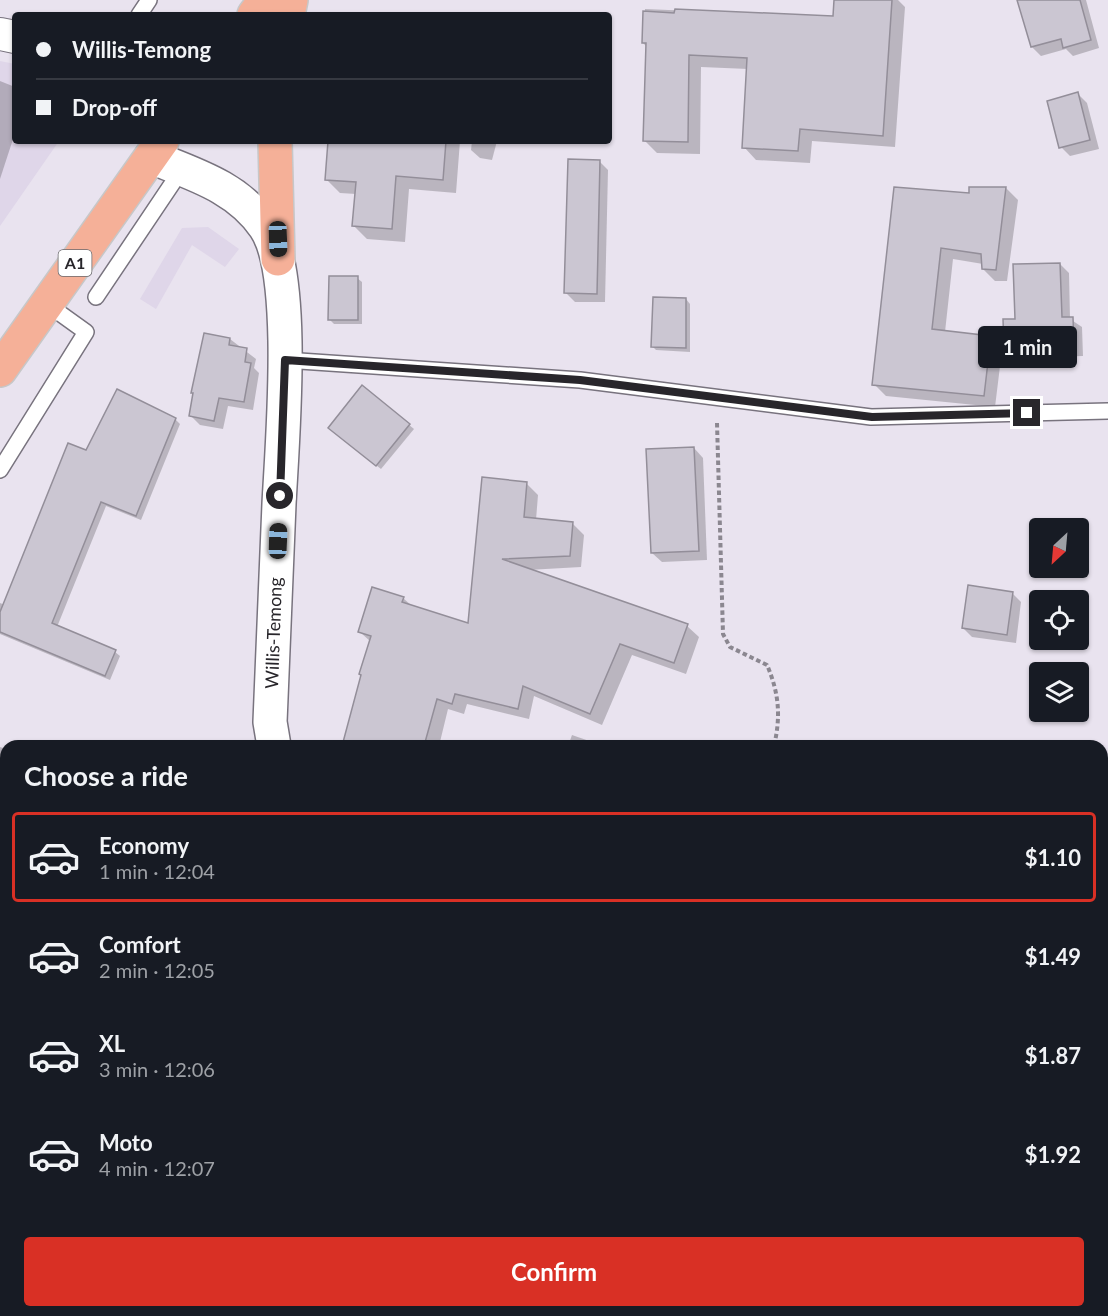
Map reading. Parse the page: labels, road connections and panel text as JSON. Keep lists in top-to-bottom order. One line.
{"streets":{"main road":["A1","Willis-Temong"]},"crossings":[["A1","Willis-Temong"]],"north":"bottom left","page":{"banner":["Willis-Temong","Drop-off"],"bubble":"1 min","heading":"Choose a ride","list":[{"name":"Economy","note":"1 min · 12:04","value":"$1.10"},{"name":"Comfort","note":"2 min · 12:05","value":"$1.49"},{"name":"XL","note":"3 min · 12:06","value":"$1.87"},{"name":"Moto","note":"4 min · 12:07","value":"$1.92"}],"buttons":"Confirm"}}
